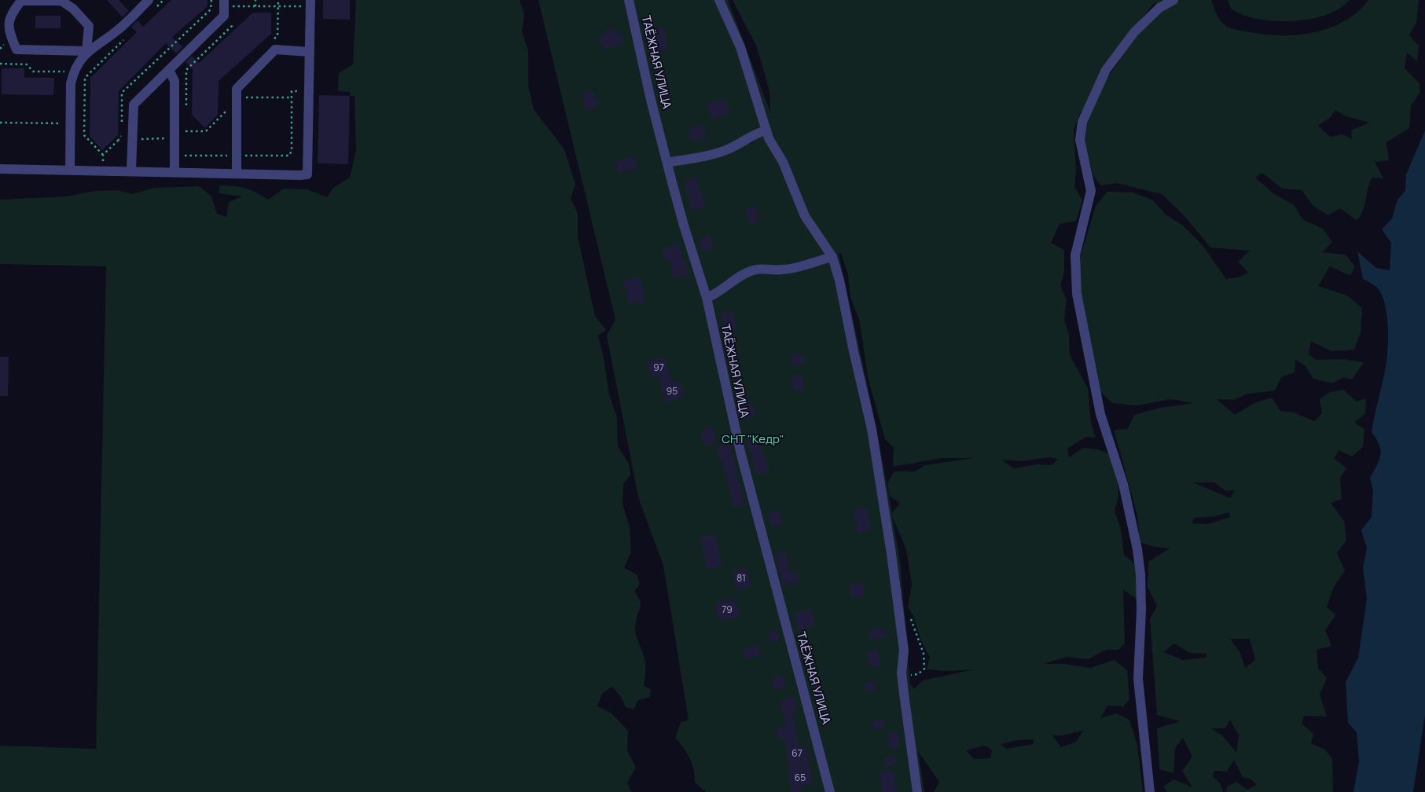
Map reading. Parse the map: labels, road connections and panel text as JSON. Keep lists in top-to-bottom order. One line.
{"streets":{"street":["ТАЁЖНАЯ УЛИЦА"]},"parks":["СНТ \"Кедр\""],"house_numbers":["97","95","81","79","67","65"]}
